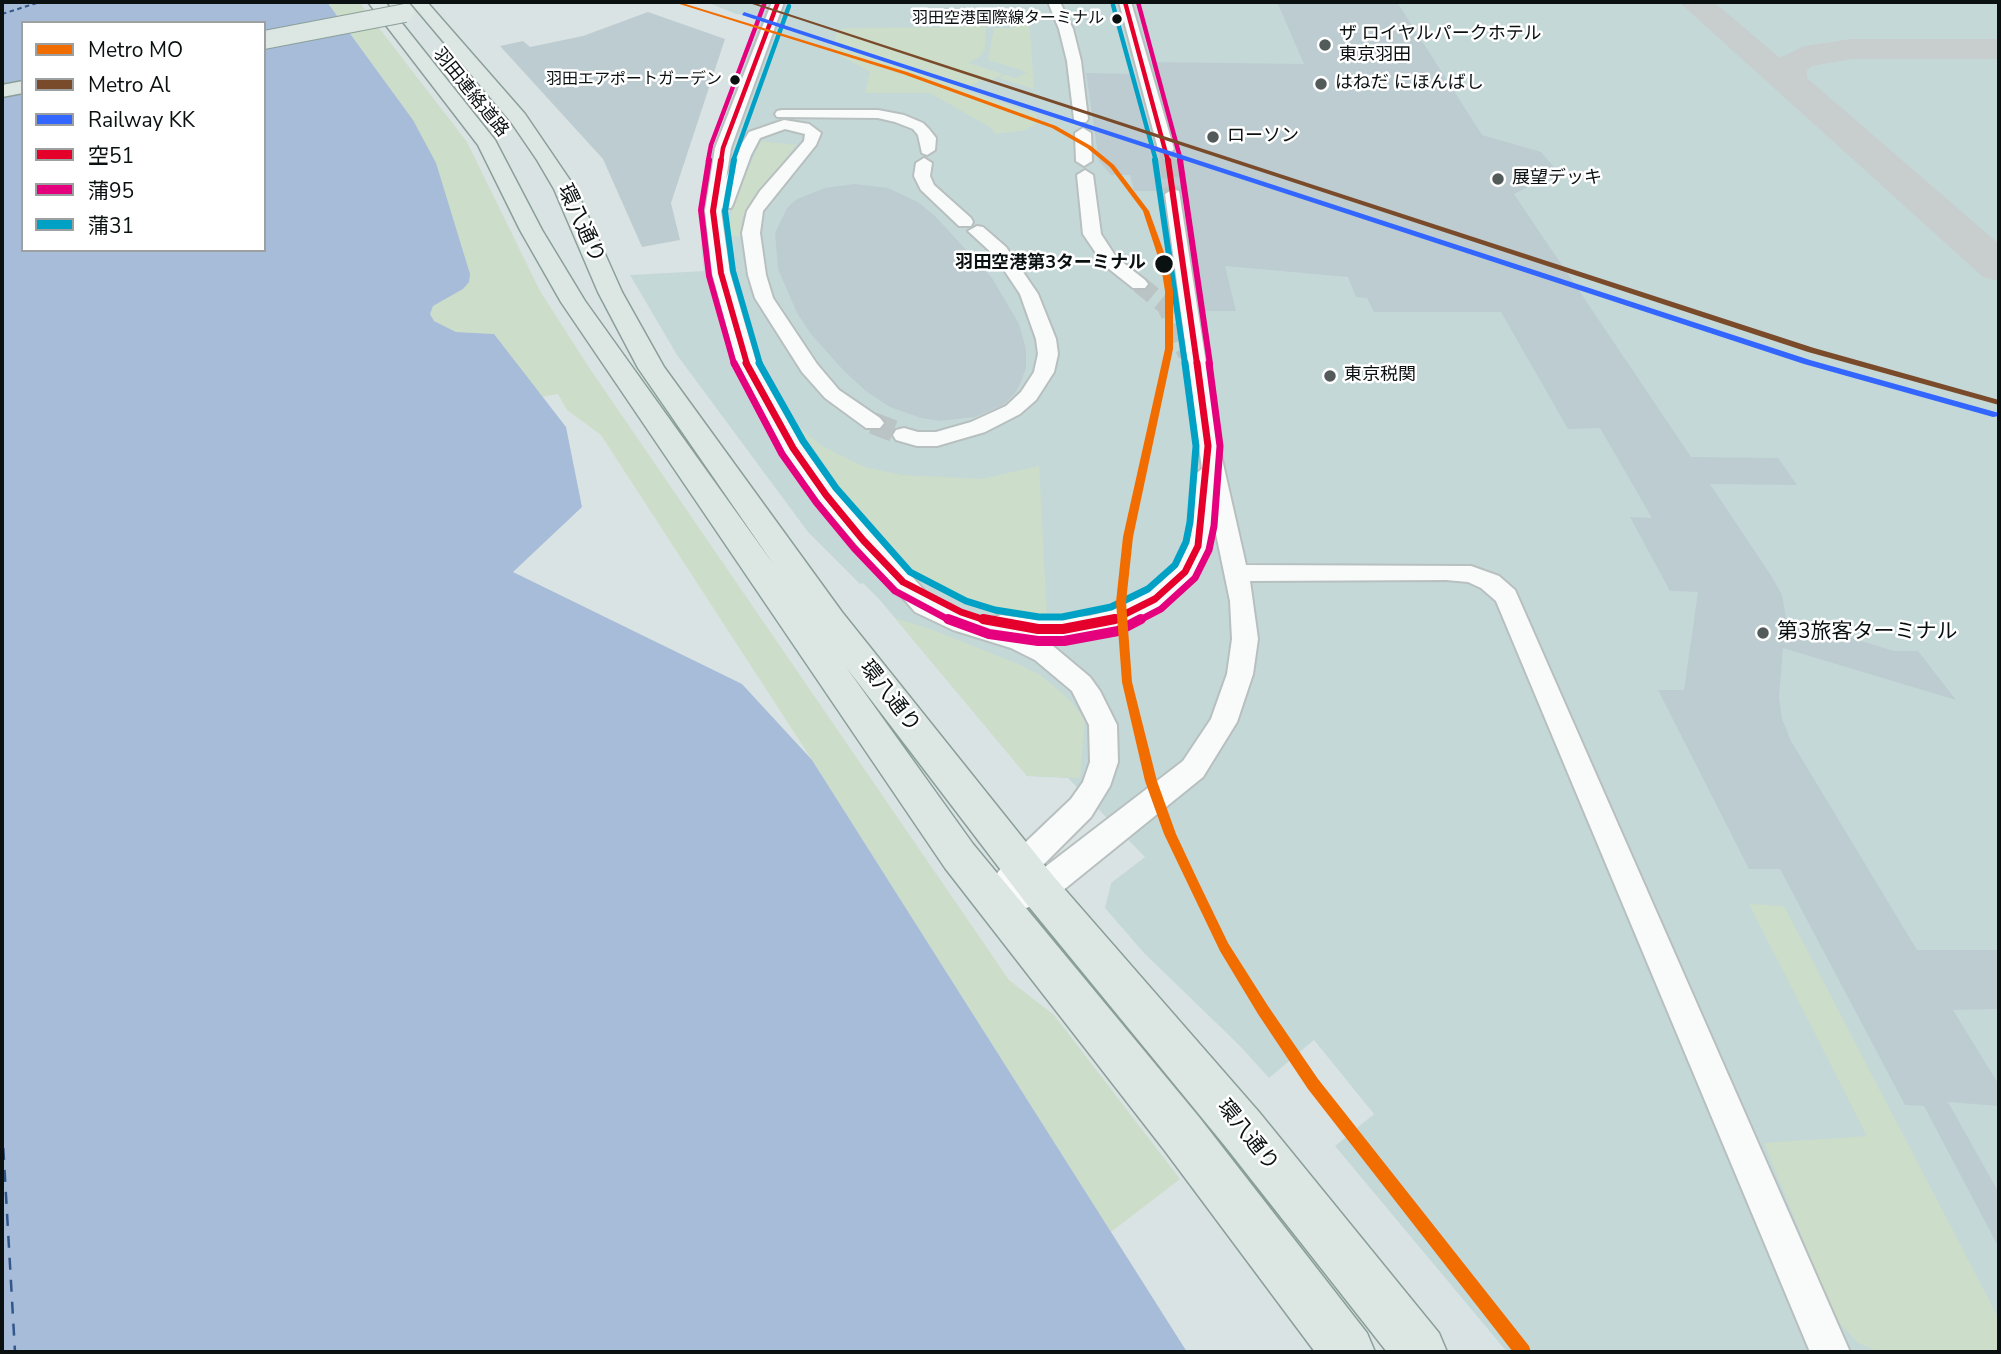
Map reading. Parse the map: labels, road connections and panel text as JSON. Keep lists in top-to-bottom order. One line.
{"streets":{"main road":["羽田連絡道路","環八通り"]},"crossings":[["羽田連絡道路","環八通り"]],"places":["羽田空港国際線ターミナル","ザ ロイヤルパークホテル 東京羽田","羽田エアポートガーデン","はねだ にほんばし","ローソン","展望デッキ","羽田空港第3ターミナル","東京税関","第3旅客ターミナル"],"lines":["metro line MO","metro line Al","transit line 空51","transit line 蒲95","transit line 蒲31","rail line KK"],"legend":["Metro MO","Metro Al","Railway KK","空51","蒲95","蒲31"]}
